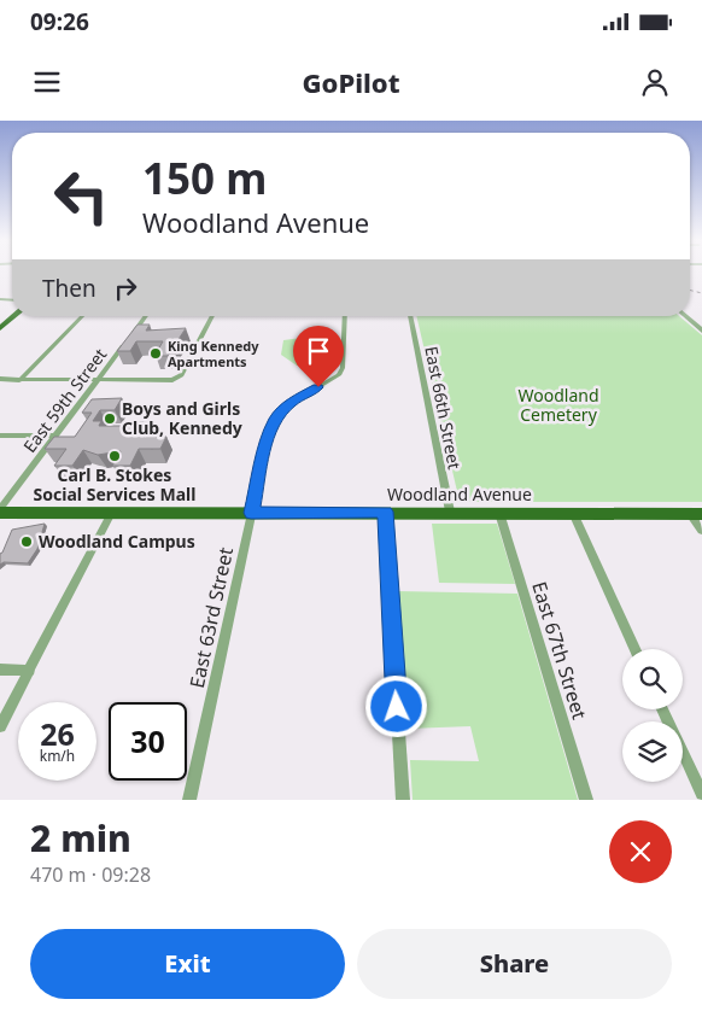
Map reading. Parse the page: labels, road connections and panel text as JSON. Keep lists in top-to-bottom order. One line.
{"streets":{"main road":["Woodland Avenue"],"street":["East 59th Street","East 66th Street","East 63rd Street","East 67th Street"]},"crossings":[["East 59th Street","Woodland Avenue"],["East 66th Street","Woodland Avenue"],["Woodland Avenue","East 63rd Street"],["Woodland Avenue","East 67th Street"]],"parks":["Woodland Cemetery"],"places":["King Kennedy Apartments","Boys and Girls Club, Kennedy","Carl B. Stokes Social Services Mall","Woodland Campus"],"page":{"status":"09:26","header":"GoPilot","turn":["150 m","Woodland Avenue"],"then":"Then","speed":"26 km/h","limit":"30","heading":["2 min","470 m · 09:28"],"buttons":["Exit","Share"]}}
